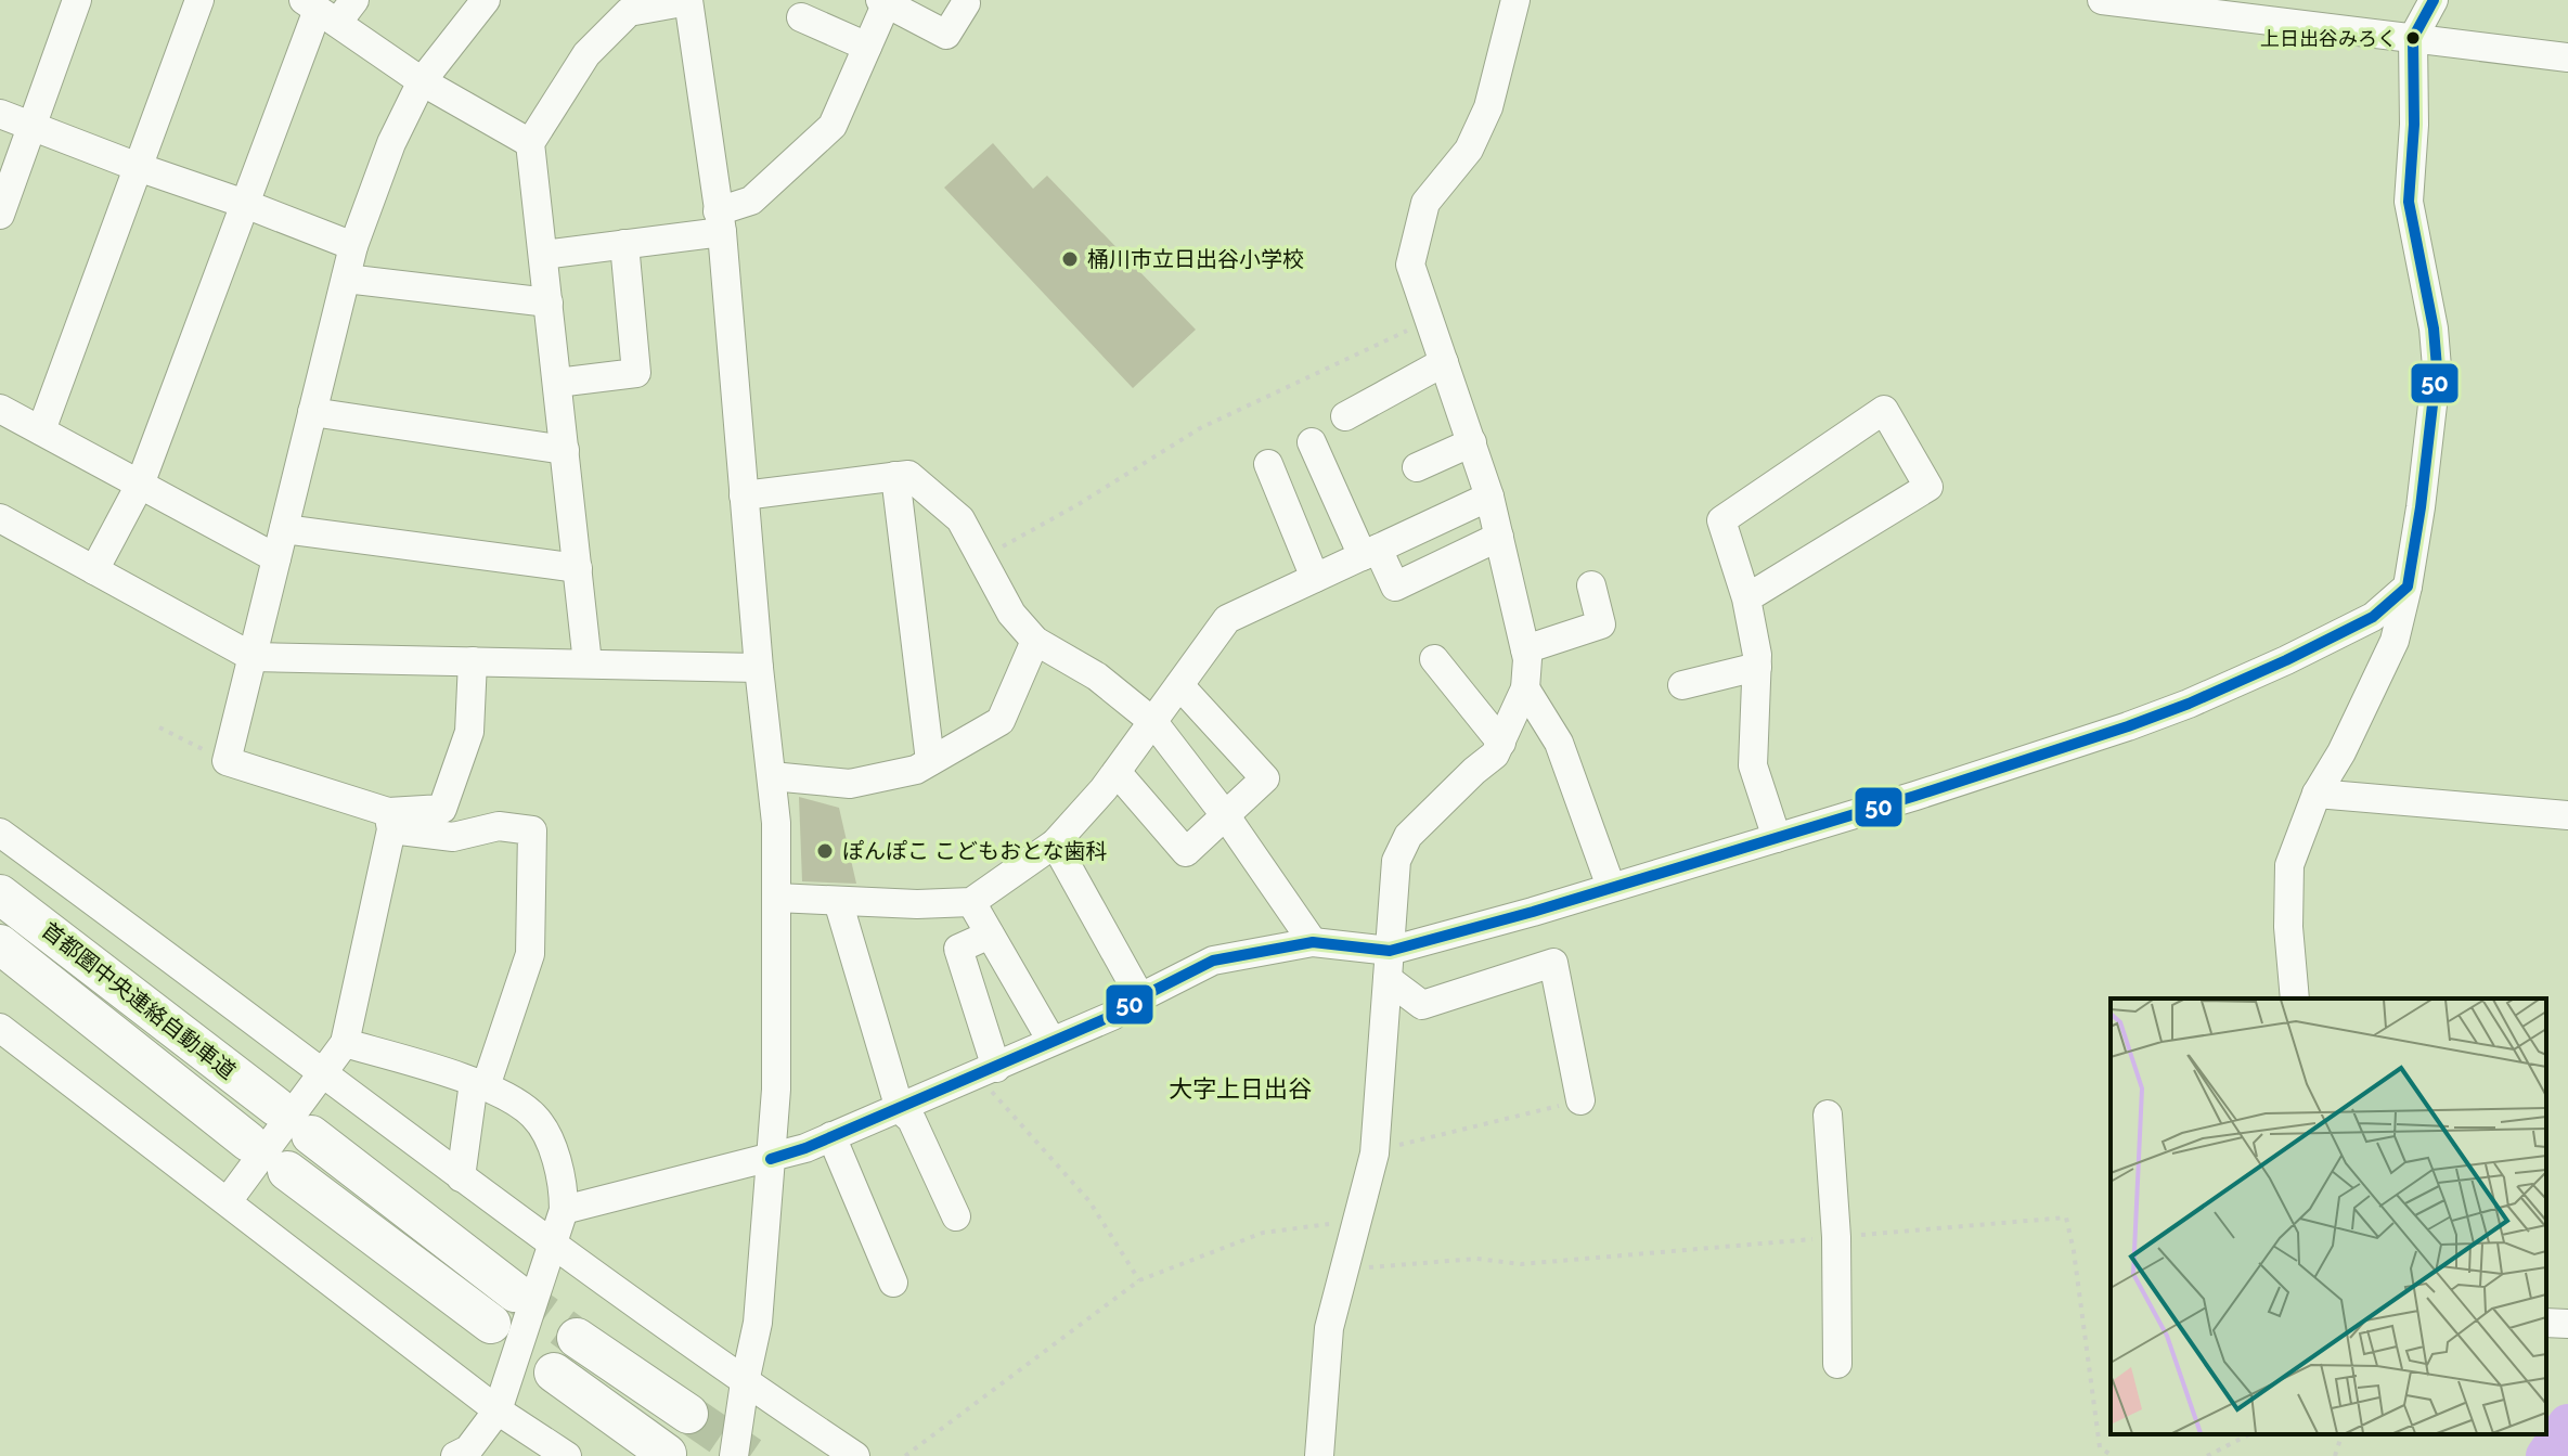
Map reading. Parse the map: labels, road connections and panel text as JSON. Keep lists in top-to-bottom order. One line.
{"streets":{"highway":["首都圏中央連絡自動車道"]},"districts":["大字上日出谷"],"places":["上日出谷みろく","桶川市立日出谷小学校","ぽんぽこ こどもおとな歯科"],"lines":["transit line 50"]}
